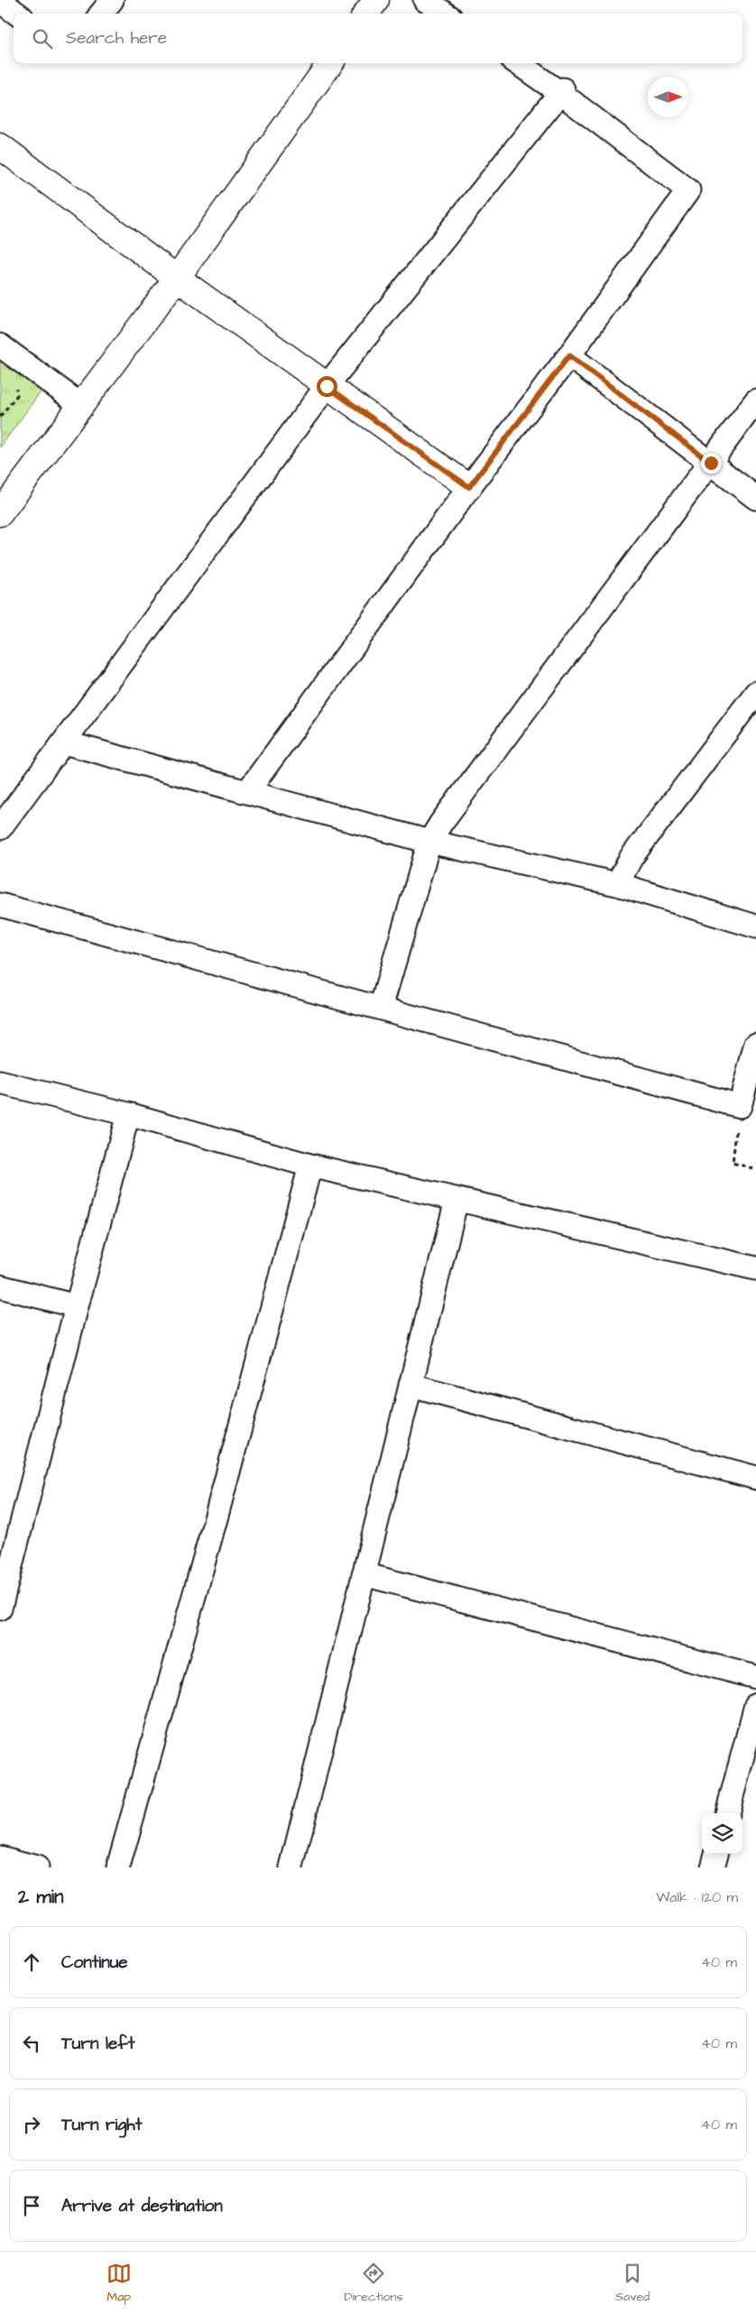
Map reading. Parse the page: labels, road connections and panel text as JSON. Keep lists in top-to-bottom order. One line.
{"north":"right","page":{"search":"Search here","heading":["2 min","Walk · 120 m"],"list":[["Continue","40 m"],["Turn left","40 m"],["Turn right","40 m"],"Arrive at destination"],"nav":["Map","Directions","Saved"]}}
